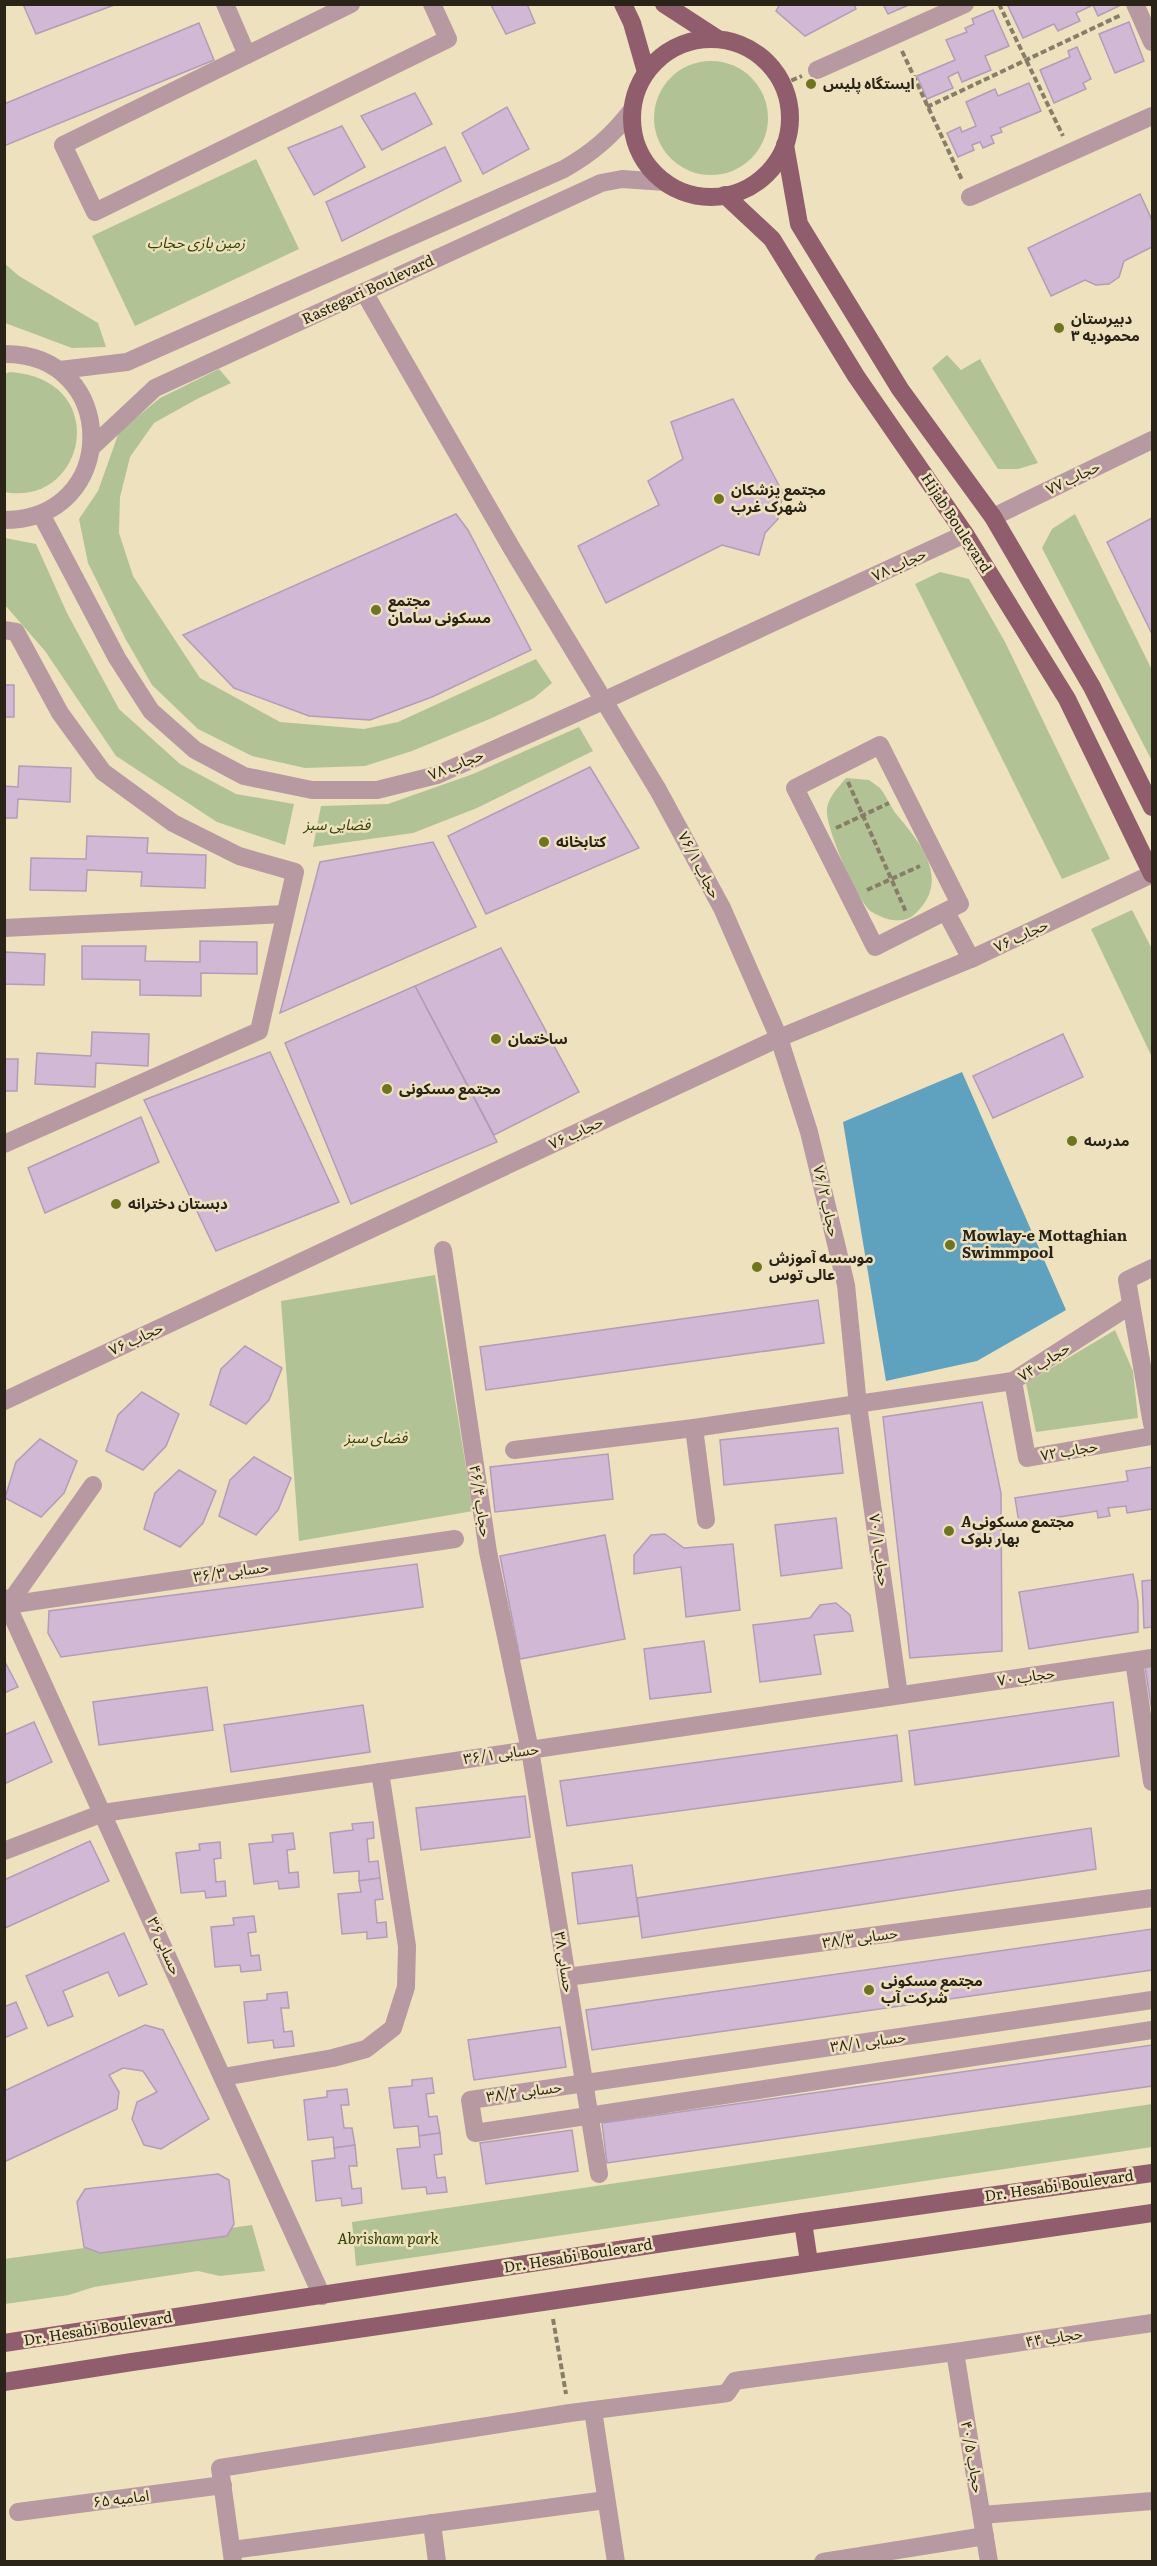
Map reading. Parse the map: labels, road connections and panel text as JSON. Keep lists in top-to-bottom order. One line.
{"streets":{"main road":["Hijab Boulevard","Dr. Hesabi Boulevard"],"street":["Rastegari Boulevard","حجاب ۷۷","حجاب ۷۸","حجاب ۷۶/۱","حجاب ۷۶","حجاب ۷۶/۲","حجاب ۷۴","حجاب ۷۲","حجاب ۴۶/۴","حجاب ۷۰/۱","حسابی ۳۶/۳","حجاب ۷۰","حسابی ۳۶/۱","حسابی ۳۸/۳","حسابی ۳۶","حسابی ۳۸","حسابی ۳۸/۱","حسابی ۳۸/۲","حجاب ۴۴","حجاب ۴۰/۵","امامیه ۶۵"]},"crossings":[["Rastegari Boulevard","Hijab Boulevard"],["Rastegari Boulevard","حجاب ۷۶/۱"],["حجاب ۷۷","Hijab Boulevard"],["Hijab Boulevard","حجاب ۷۸"],["Hijab Boulevard","حجاب ۷۶"],["حجاب ۷۸","حجاب ۷۶/۱"],["حجاب ۷۶/۱","حجاب ۷۶"],["حجاب ۷۶/۱","حجاب ۷۶/۲"],["حجاب ۷۶","حجاب ۷۶/۲"],["حجاب ۷۶/۲","حجاب ۷۴"],["حجاب ۷۶/۲","حجاب ۷۰/۱"],["حجاب ۷۴","حجاب ۷۲"],["حجاب ۷۴","حجاب ۷۰/۱"],["حجاب ۴۶/۴","حسابی ۳۶/۱"],["حجاب ۴۶/۴","حسابی ۳۸"],["حجاب ۷۰/۱","حجاب ۷۰"],["حجاب ۷۰/۱","حسابی ۳۶/۱"],["حسابی ۳۶/۳","حسابی ۳۶"],["حجاب ۷۰","حسابی ۳۶/۱"],["حسابی ۳۶/۱","حسابی ۳۶"],["حسابی ۳۶/۱","حسابی ۳۸"],["حسابی ۳۸/۳","حسابی ۳۸"],["حسابی ۳۶","Dr. Hesabi Boulevard"],["حسابی ۳۸","حسابی ۳۸/۱"],["حسابی ۳۸","حسابی ۳۸/۲"],["حسابی ۳۸/۱","حسابی ۳۸/۲"],["حجاب ۴۴","حجاب ۴۰/۵"],["حجاب ۴۴","امامیه ۶۵"]],"parks":["زمین بازی حجاب","فضایی سبز","فضای سبز","Abrisham park"],"places":["ایستگاه پلیس","دبیرستان محمودیه ۳","مجتمع پزشکان شهرک غرب","مجتمع مسکونی سامان","کتابخانه","ساختمان","مجتمع مسکونی","مدرسه","دبستان دخترانه","Mowlay-e Mottaghian Swimmpool","موسسه آموزش عالی توس","Aمجتمع مسکونی بهار بلوک","مجتمع مسکونی شرکت آب"]}
